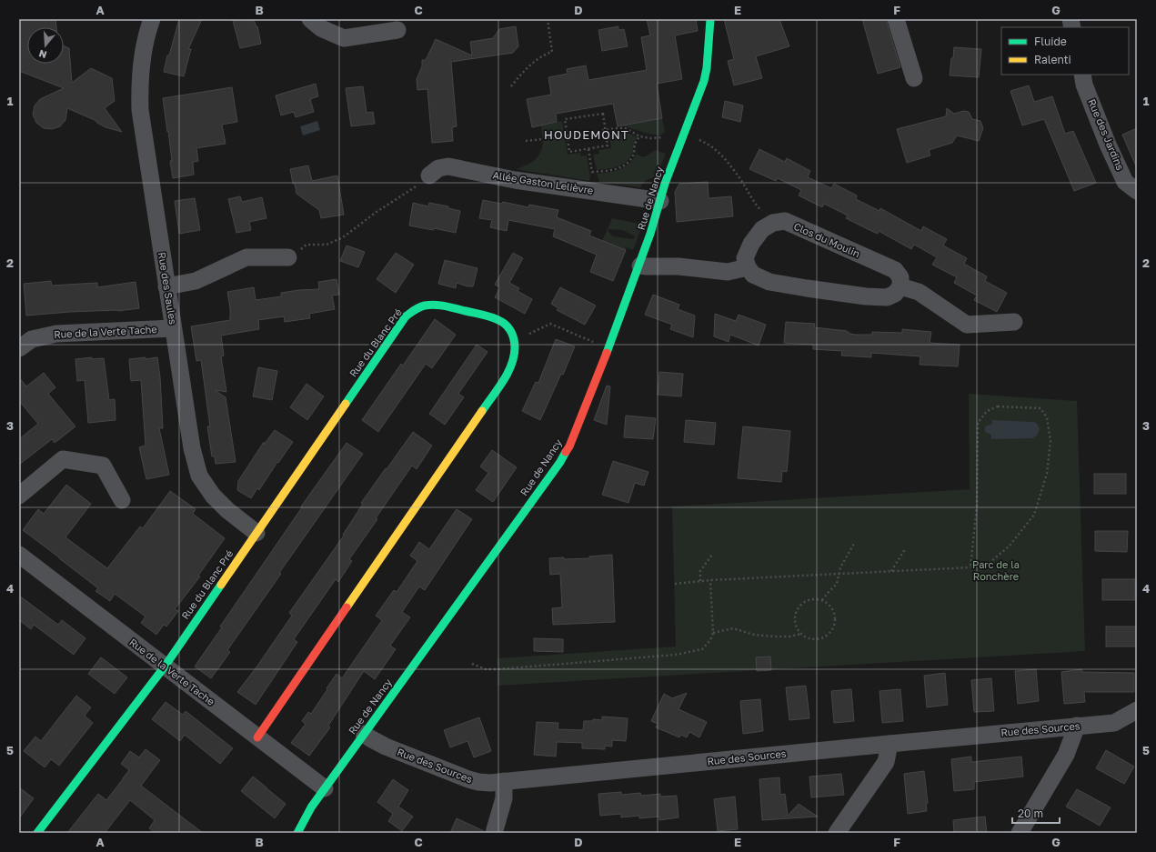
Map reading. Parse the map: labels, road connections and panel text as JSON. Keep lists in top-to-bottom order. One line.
{"streets":{"street":["Rue des Jardins","Allée Gaston Lelièvre","Rue de Nancy","Clos du Moulin","Rue des Saules","Rue de la Verte Tache","Rue du Blanc Pré","Rue des Sources"]},"crossings":[["Allée Gaston Lelièvre","Rue de Nancy"],["Rue de Nancy","Rue de la Verte Tache"],["Rue de Nancy","Rue des Sources"],["Rue des Saules","Rue de la Verte Tache"],["Rue des Saules","Rue du Blanc Pré"],["Rue de la Verte Tache","Rue du Blanc Pré"]],"districts":["HOUDEMONT"],"parks":["Parc de la Ronchère"],"legend":["Fluide","Ralenti"],"scale_bar":"20 m","north":"bottom","grid":{"columns":["A","B","C","D","E","F","G"],"rows":["1","2","3","4","5"]}}
